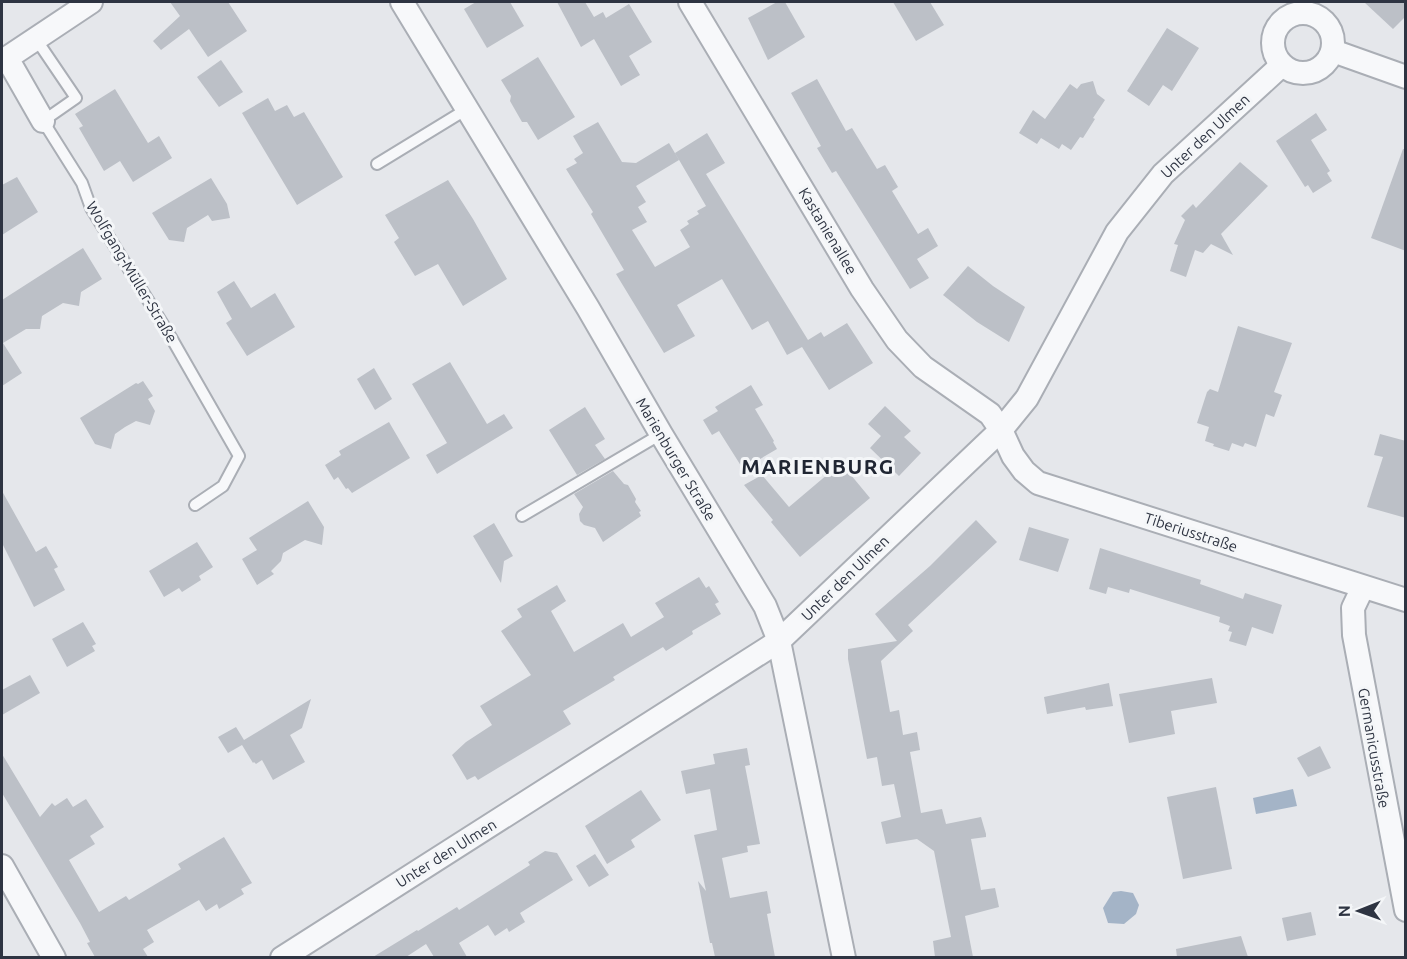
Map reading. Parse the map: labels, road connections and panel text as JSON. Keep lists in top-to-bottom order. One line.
{"streets":{"street":["Unter den Ulmen","Kastanienallee","Wolfgang-Müller-Straße","Marienburger Straße","Tiberiusstraße","Germanicusstraße"]},"crossings":[["Unter den Ulmen","Kastanienallee"],["Unter den Ulmen","Marienburger Straße"],["Unter den Ulmen","Tiberiusstraße"],["Kastanienallee","Tiberiusstraße"],["Tiberiusstraße","Germanicusstraße"]],"districts":["MARIENBURG"],"north":"left"}
